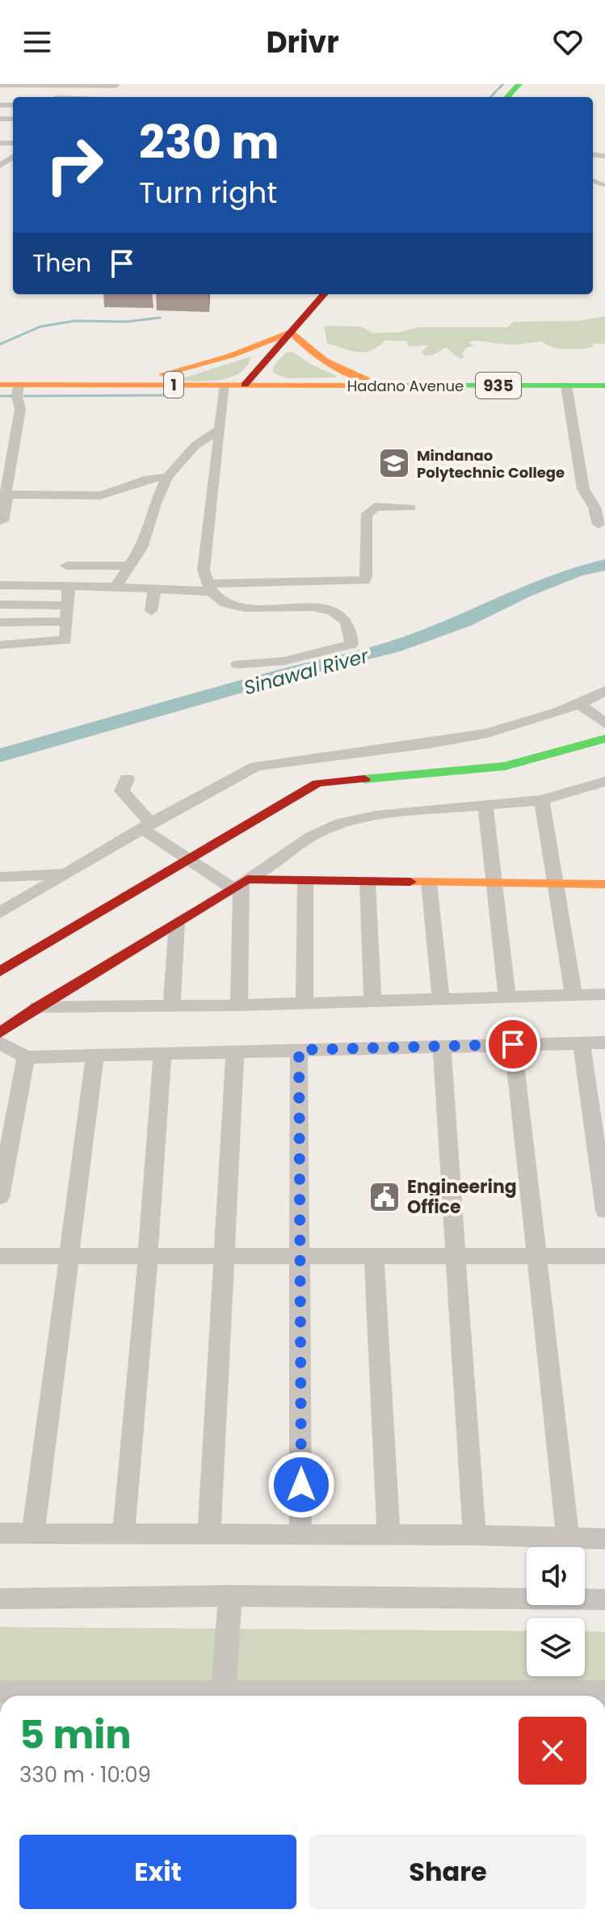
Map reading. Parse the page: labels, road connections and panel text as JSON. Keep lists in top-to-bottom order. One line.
{"streets":{"main road":["1","Hadano Avenue","935"]},"crossings":[["1","Hadano Avenue"]],"water":["Sinawal River"],"places":{"school or university":["Mindanao Polytechnic College"],"public building":["Engineering Office"]},"page":{"header":"Drivr","turn":["230 m","Turn right"],"then":"Then","heading":["5 min","330 m · 10:09"],"buttons":["Exit","Share"]}}
